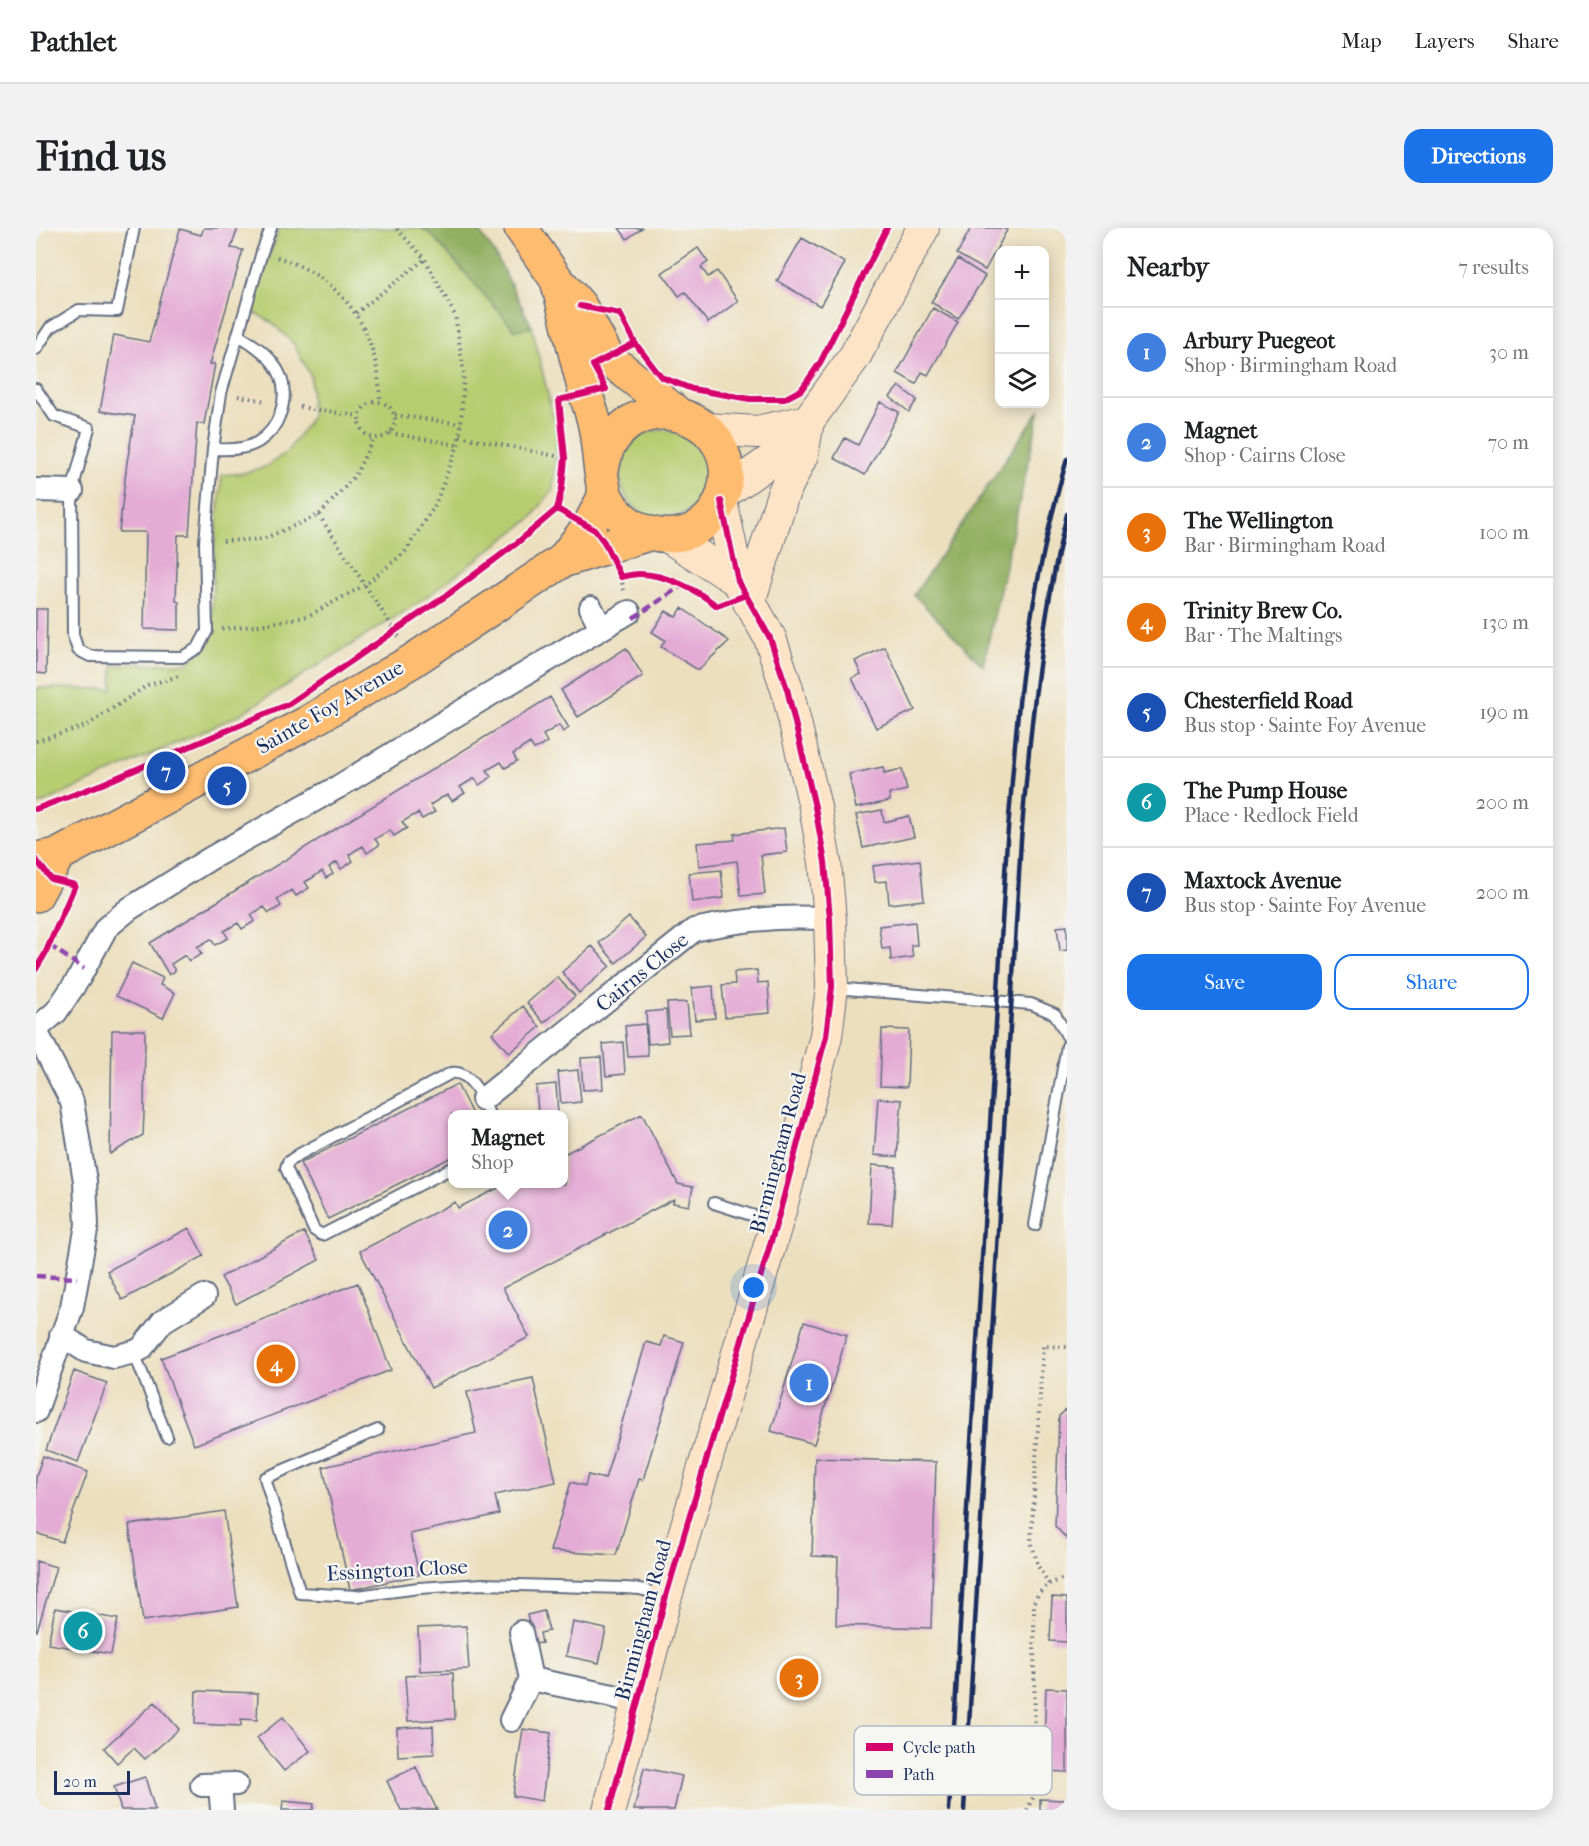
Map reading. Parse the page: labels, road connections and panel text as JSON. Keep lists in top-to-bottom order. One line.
{"streets":{"highway":["Sainte Foy Avenue"],"street":["Cairns Close","Birmingham Road"],"lane":["Essington Close"]},"crossings":[["Sainte Foy Avenue","Birmingham Road"],["Cairns Close","Birmingham Road"],["Birmingham Road","Essington Close"]],"legend":["Cycle path","Path"],"scale_bar":"20 m","page":{"header":"Pathlet","nav":["Map","Layers","Share"],"buttons":["Directions",["Save","Share"]],"title":"Find us","heading":["Nearby","7 results"],"map_buttons":["+","−"],"list":[{"mark":"1","name":"Arbury Puegeot","note":"Shop · Birmingham Road","value":"30 m"},{"mark":"2","name":"Magnet","note":"Shop · Cairns Close","value":"70 m"},{"mark":"3","name":"The Wellington","note":"Bar · Birmingham Road","value":"100 m"},{"mark":"4","name":"Trinity Brew Co.","note":"Bar · The Maltings","value":"130 m"},{"mark":"5","name":"Chesterfield Road","note":"Bus stop · Sainte Foy Avenue","value":"190 m"},{"mark":"6","name":"The Pump House","note":"Place · Redlock Field","value":"200 m"},{"mark":"7","name":"Maxtock Avenue","note":"Bus stop · Sainte Foy Avenue","value":"200 m"}],"pins":["7","5","2","4","1","6","3"],"popup":["Magnet","Shop"],"scale":"20 m"}}
